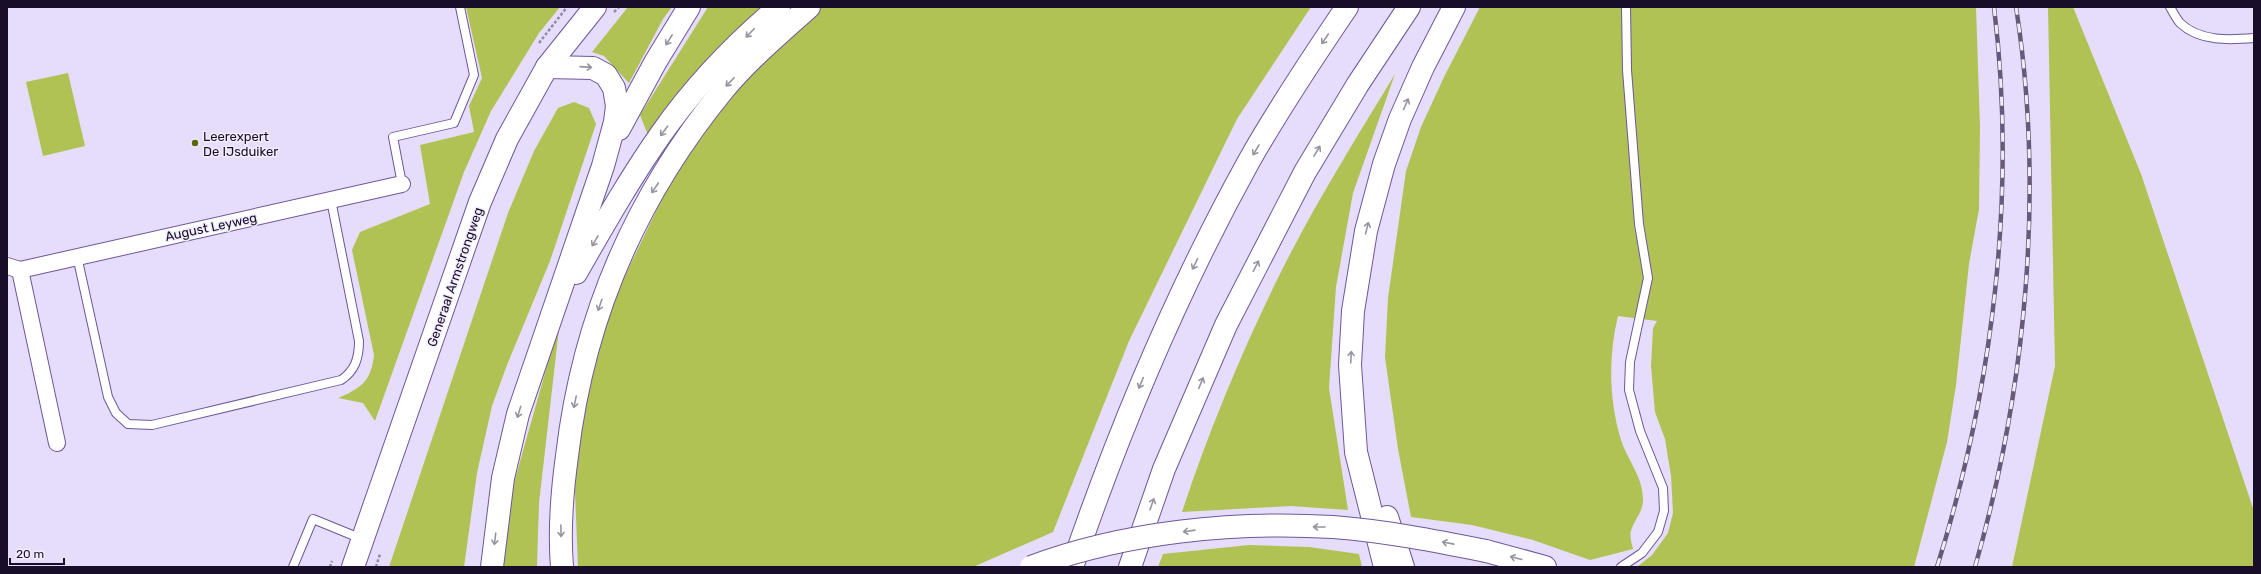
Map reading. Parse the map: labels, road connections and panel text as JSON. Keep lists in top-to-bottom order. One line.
{"streets":{"main road":["Generaal Armstrongweg"],"street":["August Leyweg"]},"places":["Leerexpert De IJsduiker"],"scale_bar":"20 m"}
